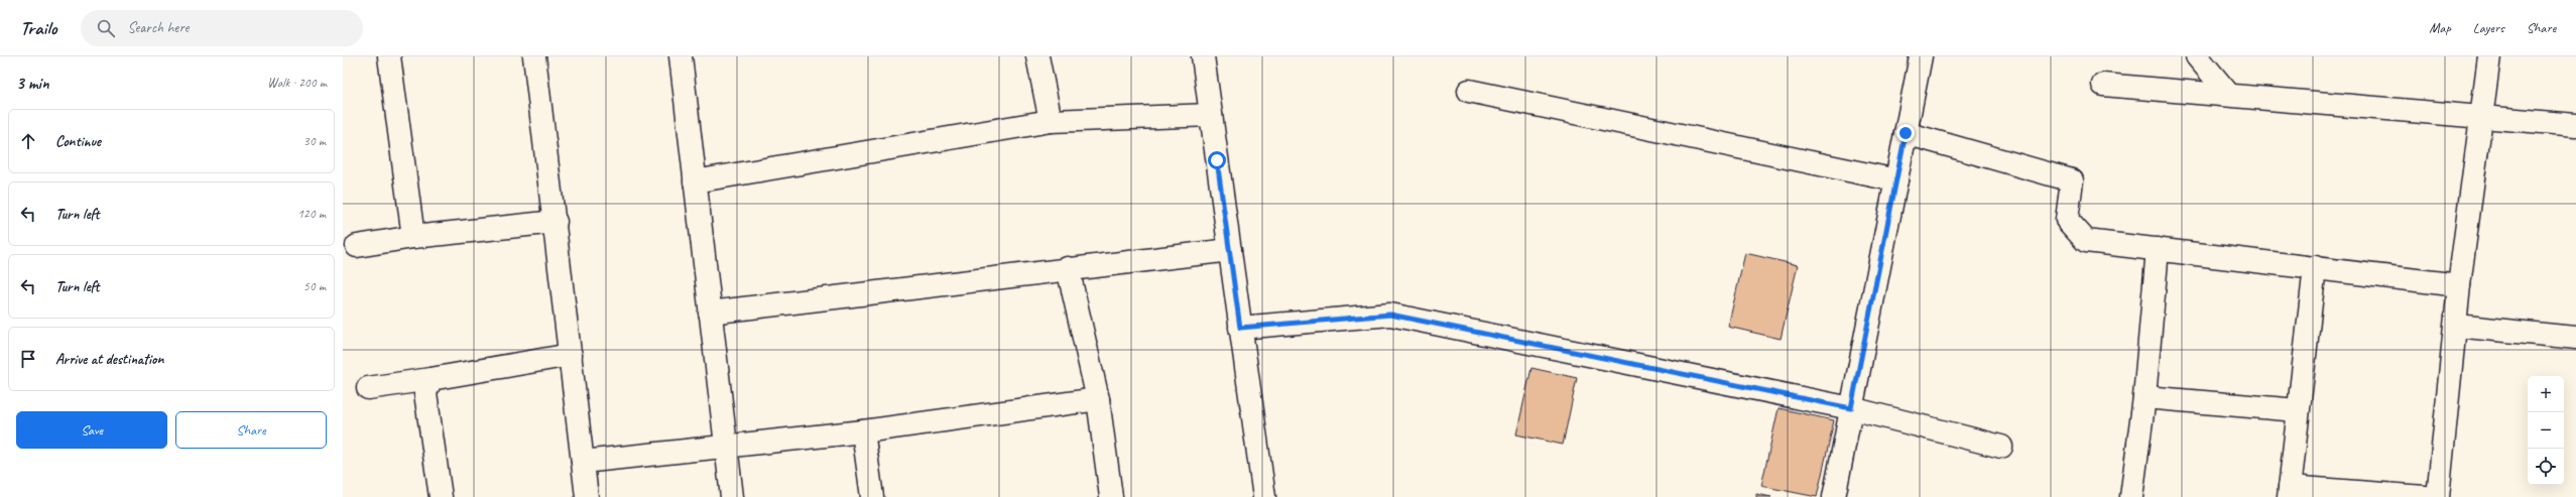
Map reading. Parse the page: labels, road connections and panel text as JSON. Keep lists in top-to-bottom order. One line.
{"page":{"header":"Trailo","search":"Search here","nav":["Map","Layers","Share"],"heading":["3 min","Walk · 200 m"],"list":[["Continue","30 m"],["Turn left","120 m"],["Turn left","50 m"],"Arrive at destination"],"map_buttons":["+","−"],"buttons":["Save","Share"]}}
